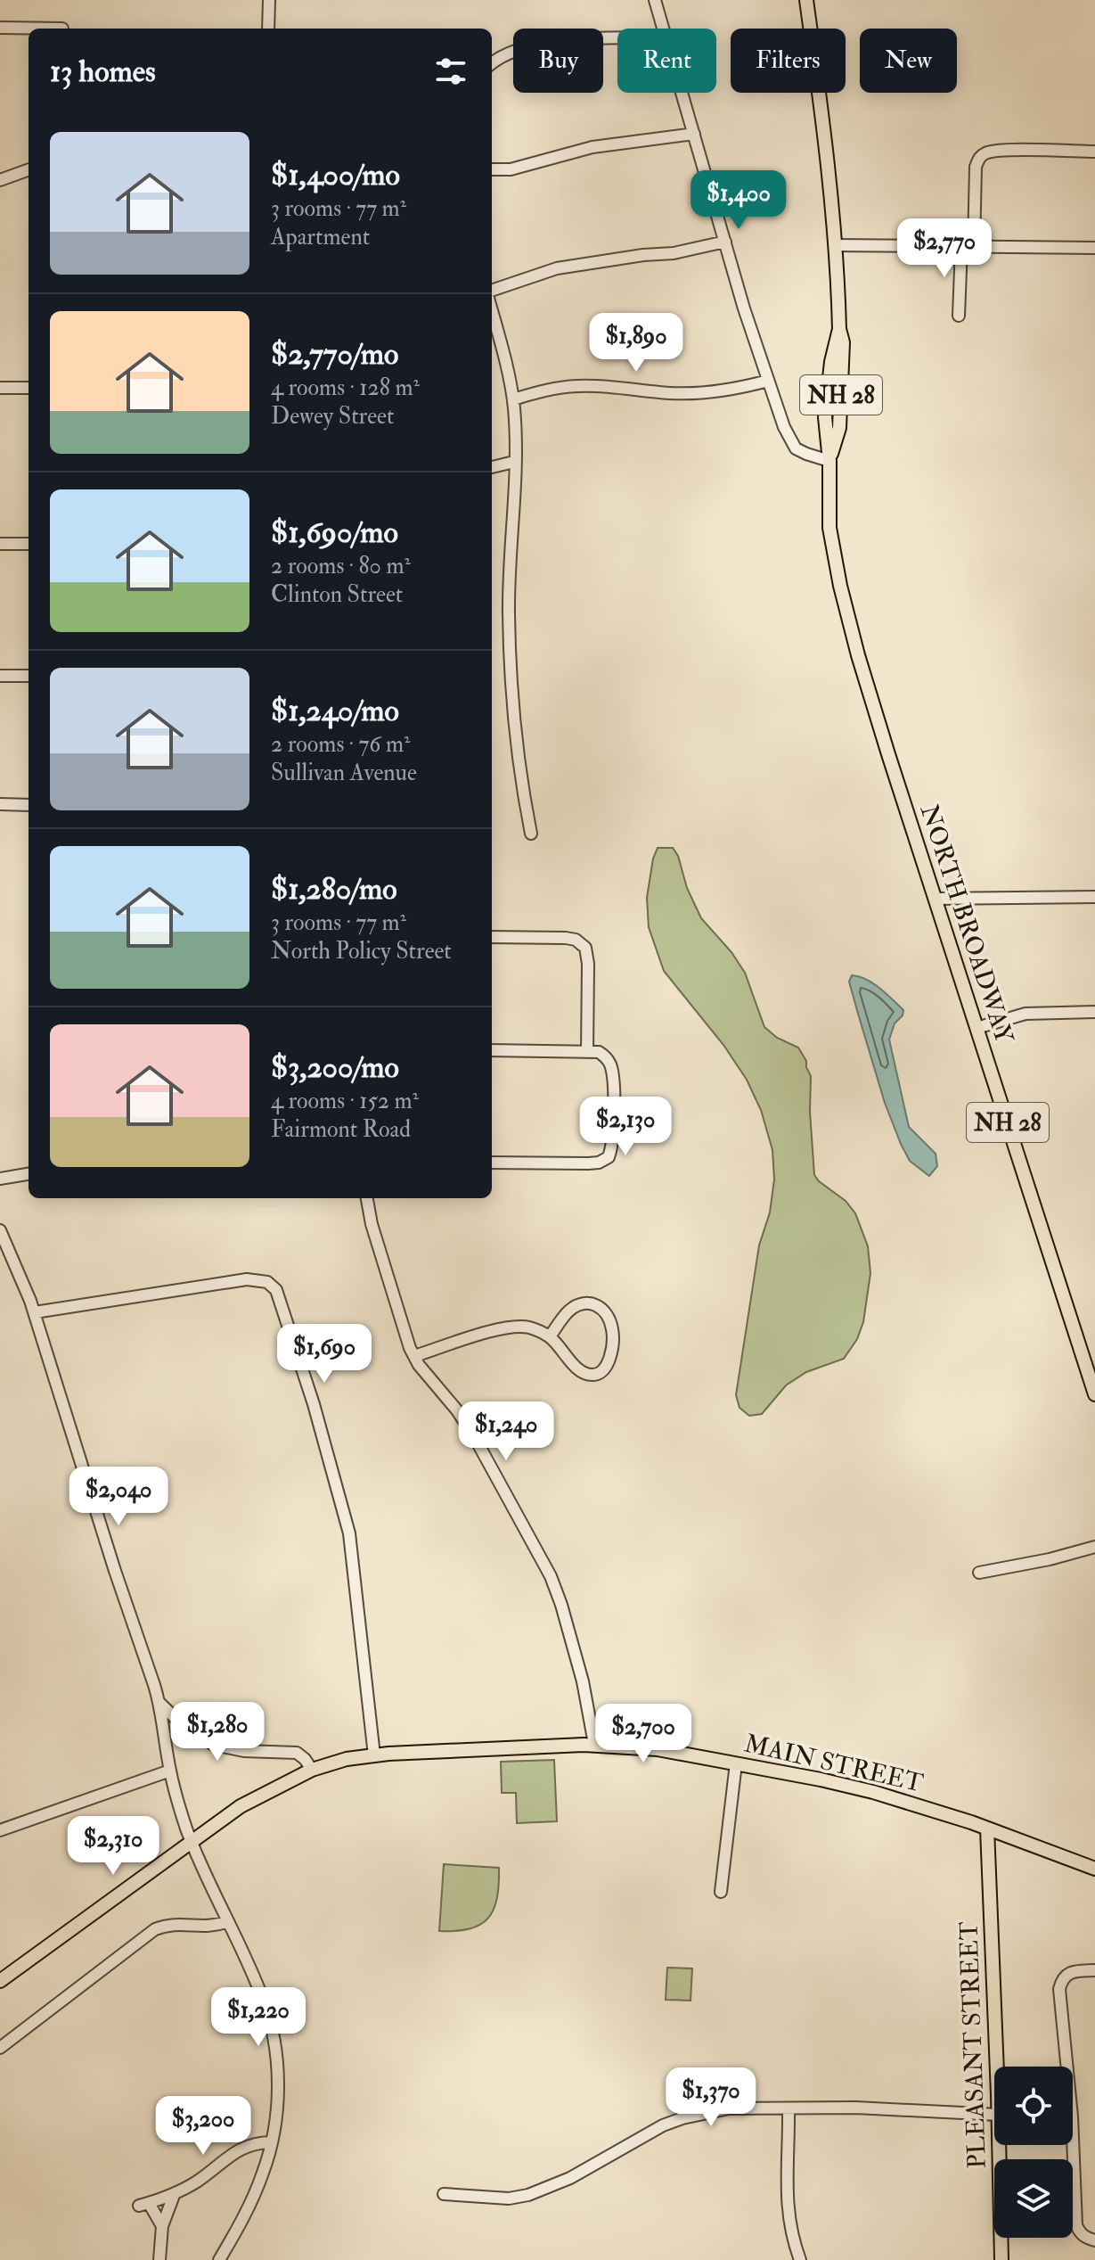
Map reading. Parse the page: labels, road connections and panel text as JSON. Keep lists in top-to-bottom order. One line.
{"streets":{"main road":["NH 28","NORTH BROADWAY","MAIN STREET","PLEASANT STREET"]},"crossings":[["MAIN STREET","PLEASANT STREET"]],"page":{"chip":["Buy","Rent","Filters","New"],"heading":"13 homes","list":[{"name":"$1,400/mo","note":"3 rooms · 77 m² · Apartment"},{"name":"$2,770/mo","note":"4 rooms · 128 m² · Dewey Street"},{"name":"$1,690/mo","note":"2 rooms · 80 m² · Clinton Street"},{"name":"$1,240/mo","note":"2 rooms · 76 m² · Sullivan Avenue"},{"name":"$1,280/mo","note":"3 rooms · 77 m² · North Policy Street"},{"name":"$3,200/mo","note":"4 rooms · 152 m² · Fairmont Road"}],"price":["$1,400","$2,770","$1,890","$2,130","$1,690","$1,240","$2,040","$1,280","$2,700","$2,310","$1,220","$1,370","$3,200"]}}
